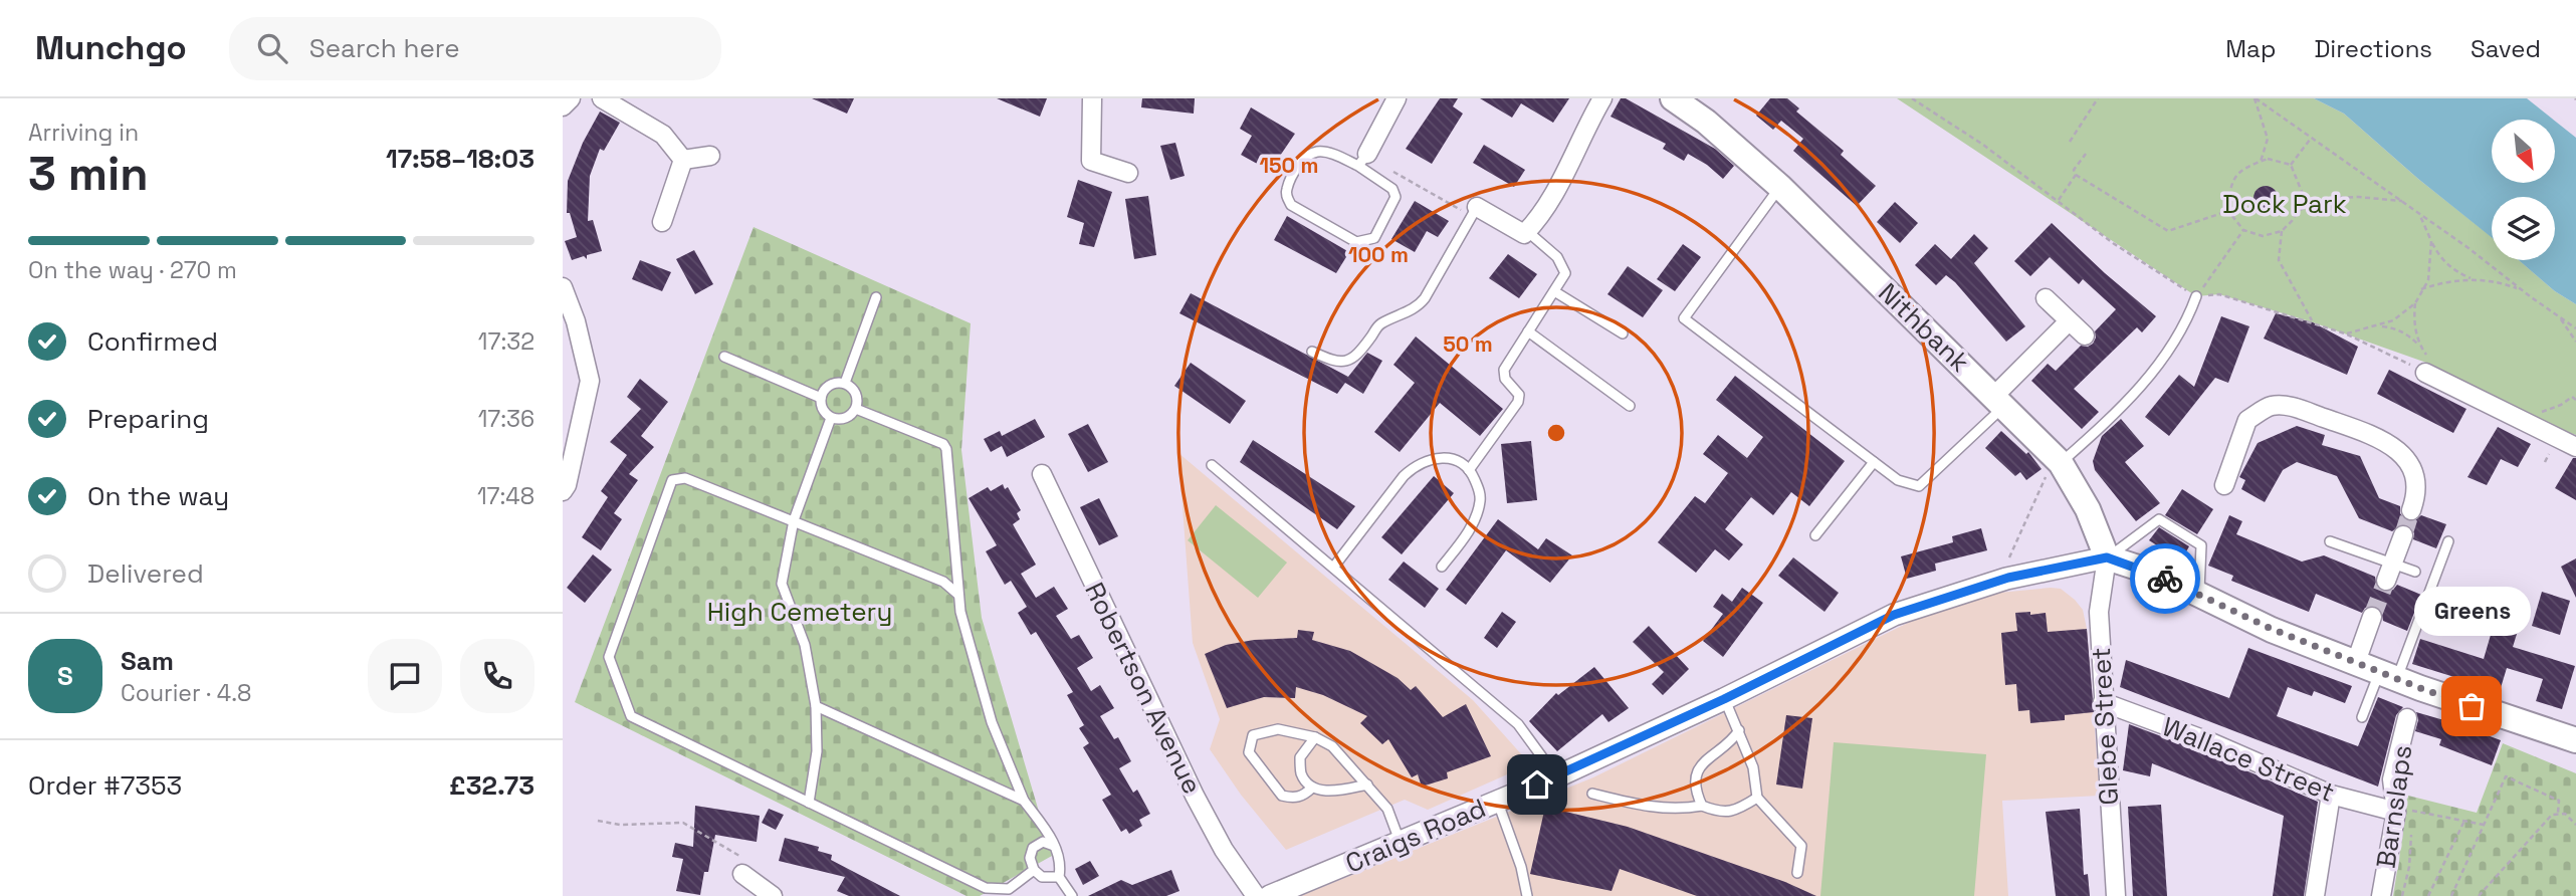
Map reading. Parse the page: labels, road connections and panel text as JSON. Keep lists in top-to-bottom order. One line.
{"streets":{"main road":["Nithbank"],"street":["Robertson Avenue","Glebe Street","Wallace Street","Barnslaps","Craigs Road"]},"crossings":[["Nithbank","Glebe Street"],["Nithbank","Craigs Road"],["Glebe Street","Wallace Street"],["Glebe Street","Craigs Road"],["Wallace Street","Barnslaps"]],"parks":["Dock Park","High Cemetery"],"places":["Greens"],"north":"bottom right","page":{"header":"Munchgo","search":"Search here","nav":["Map","Directions","Saved"],"heading":["3 min","Arriving in","17:58–18:03"],"panel":["Sam","Courier · 4.8","Order #7353","£32.73"],"bar":"On the way · 270 m","list":[["Confirmed","17:32"],["Preparing","17:36"],["On the way","17:48"],"Delivered"],"bubble":"Greens","round":"S"},"rings":["150 m","100 m","50 m"]}
